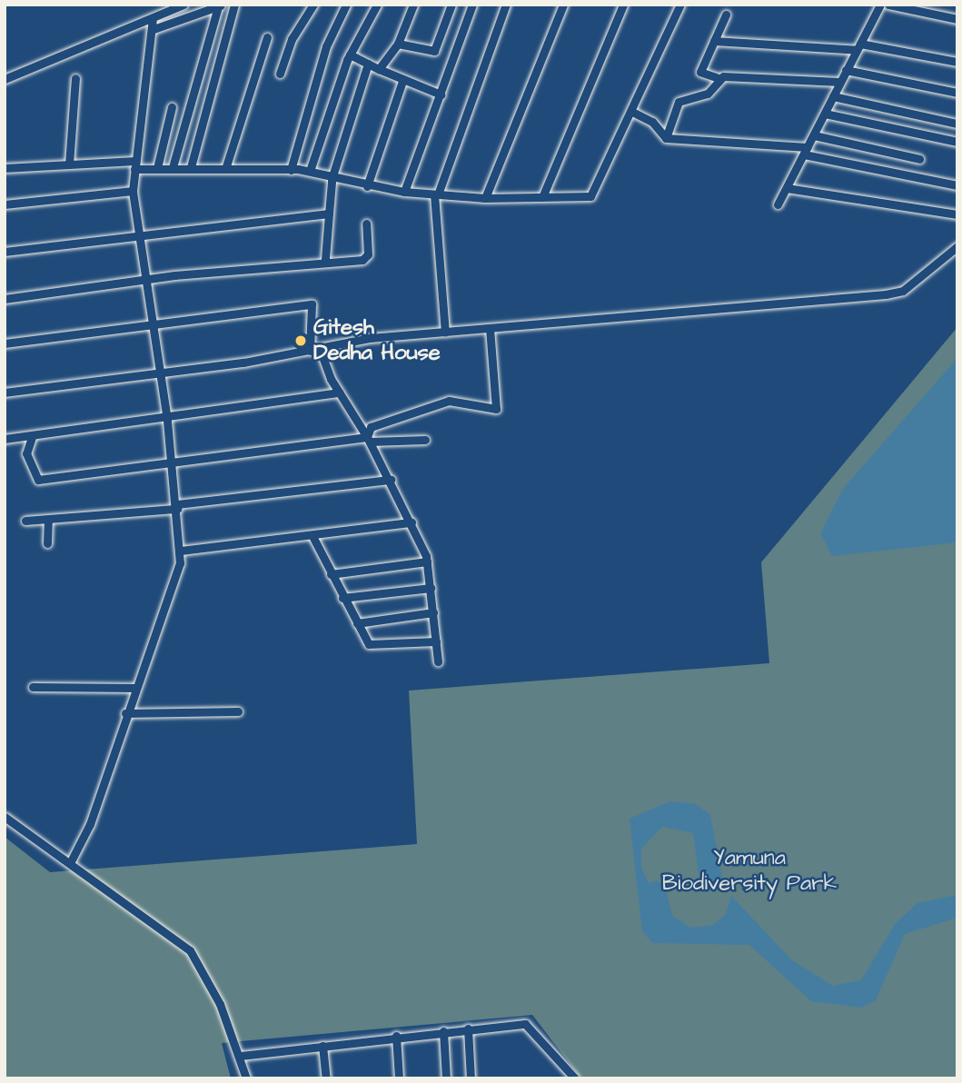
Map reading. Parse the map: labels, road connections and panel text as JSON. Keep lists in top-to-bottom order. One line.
{"parks":["Yamuna Biodiversity Park"],"places":["Gitesh Dedha House"]}
